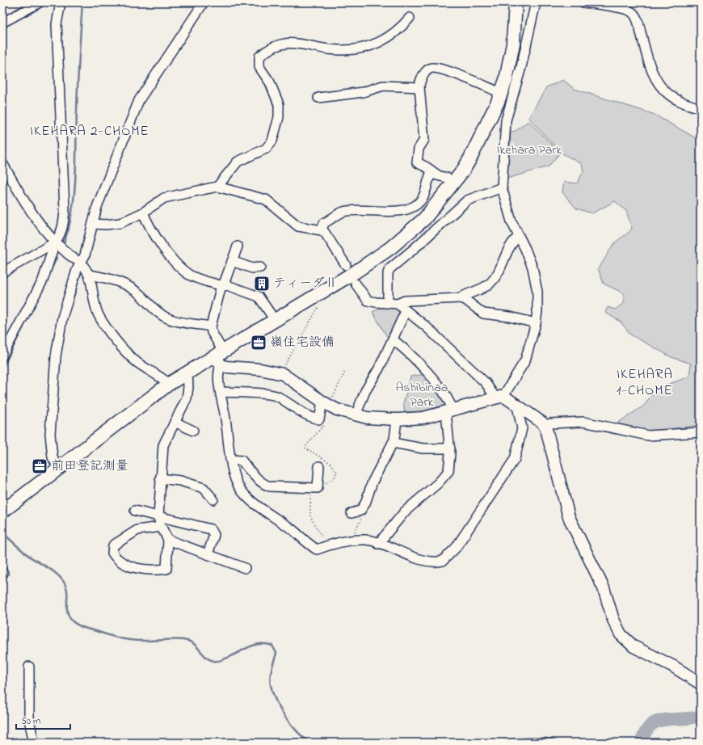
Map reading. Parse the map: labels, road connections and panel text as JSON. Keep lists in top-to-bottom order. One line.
{"districts":["IKEHARA 2-CHOME","IKEHARA 1-CHOME"],"parks":["Ikehara Park","Ashibinaa Park"],"places":{"building":["ティーダⅡ"],"office":["嶺住宅設備","前田登記測量"]},"scale_bar":"50 m"}
